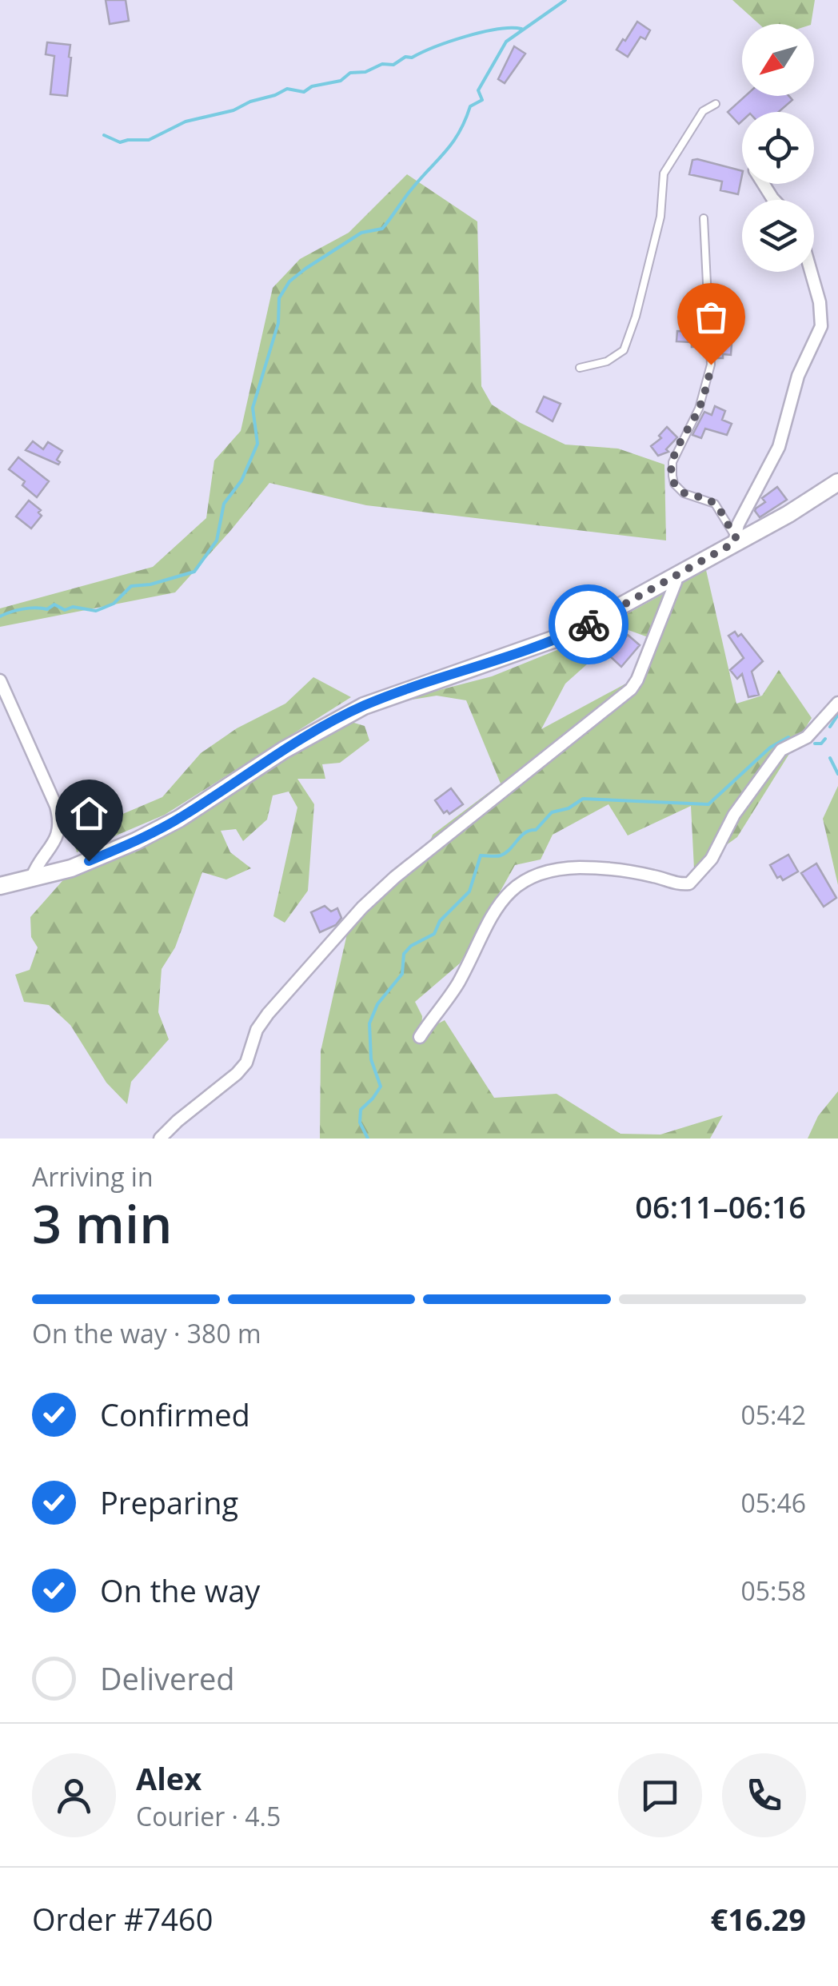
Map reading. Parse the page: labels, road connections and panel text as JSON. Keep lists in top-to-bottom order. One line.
{"north":"bottom left","page":{"heading":["3 min","Arriving in","06:11–06:16"],"panel":["Alex","Courier · 4.5","Order #7460","€16.29"],"bar":"On the way · 380 m","list":[["Confirmed","05:42"],["Preparing","05:46"],["On the way","05:58"],"Delivered"]}}
